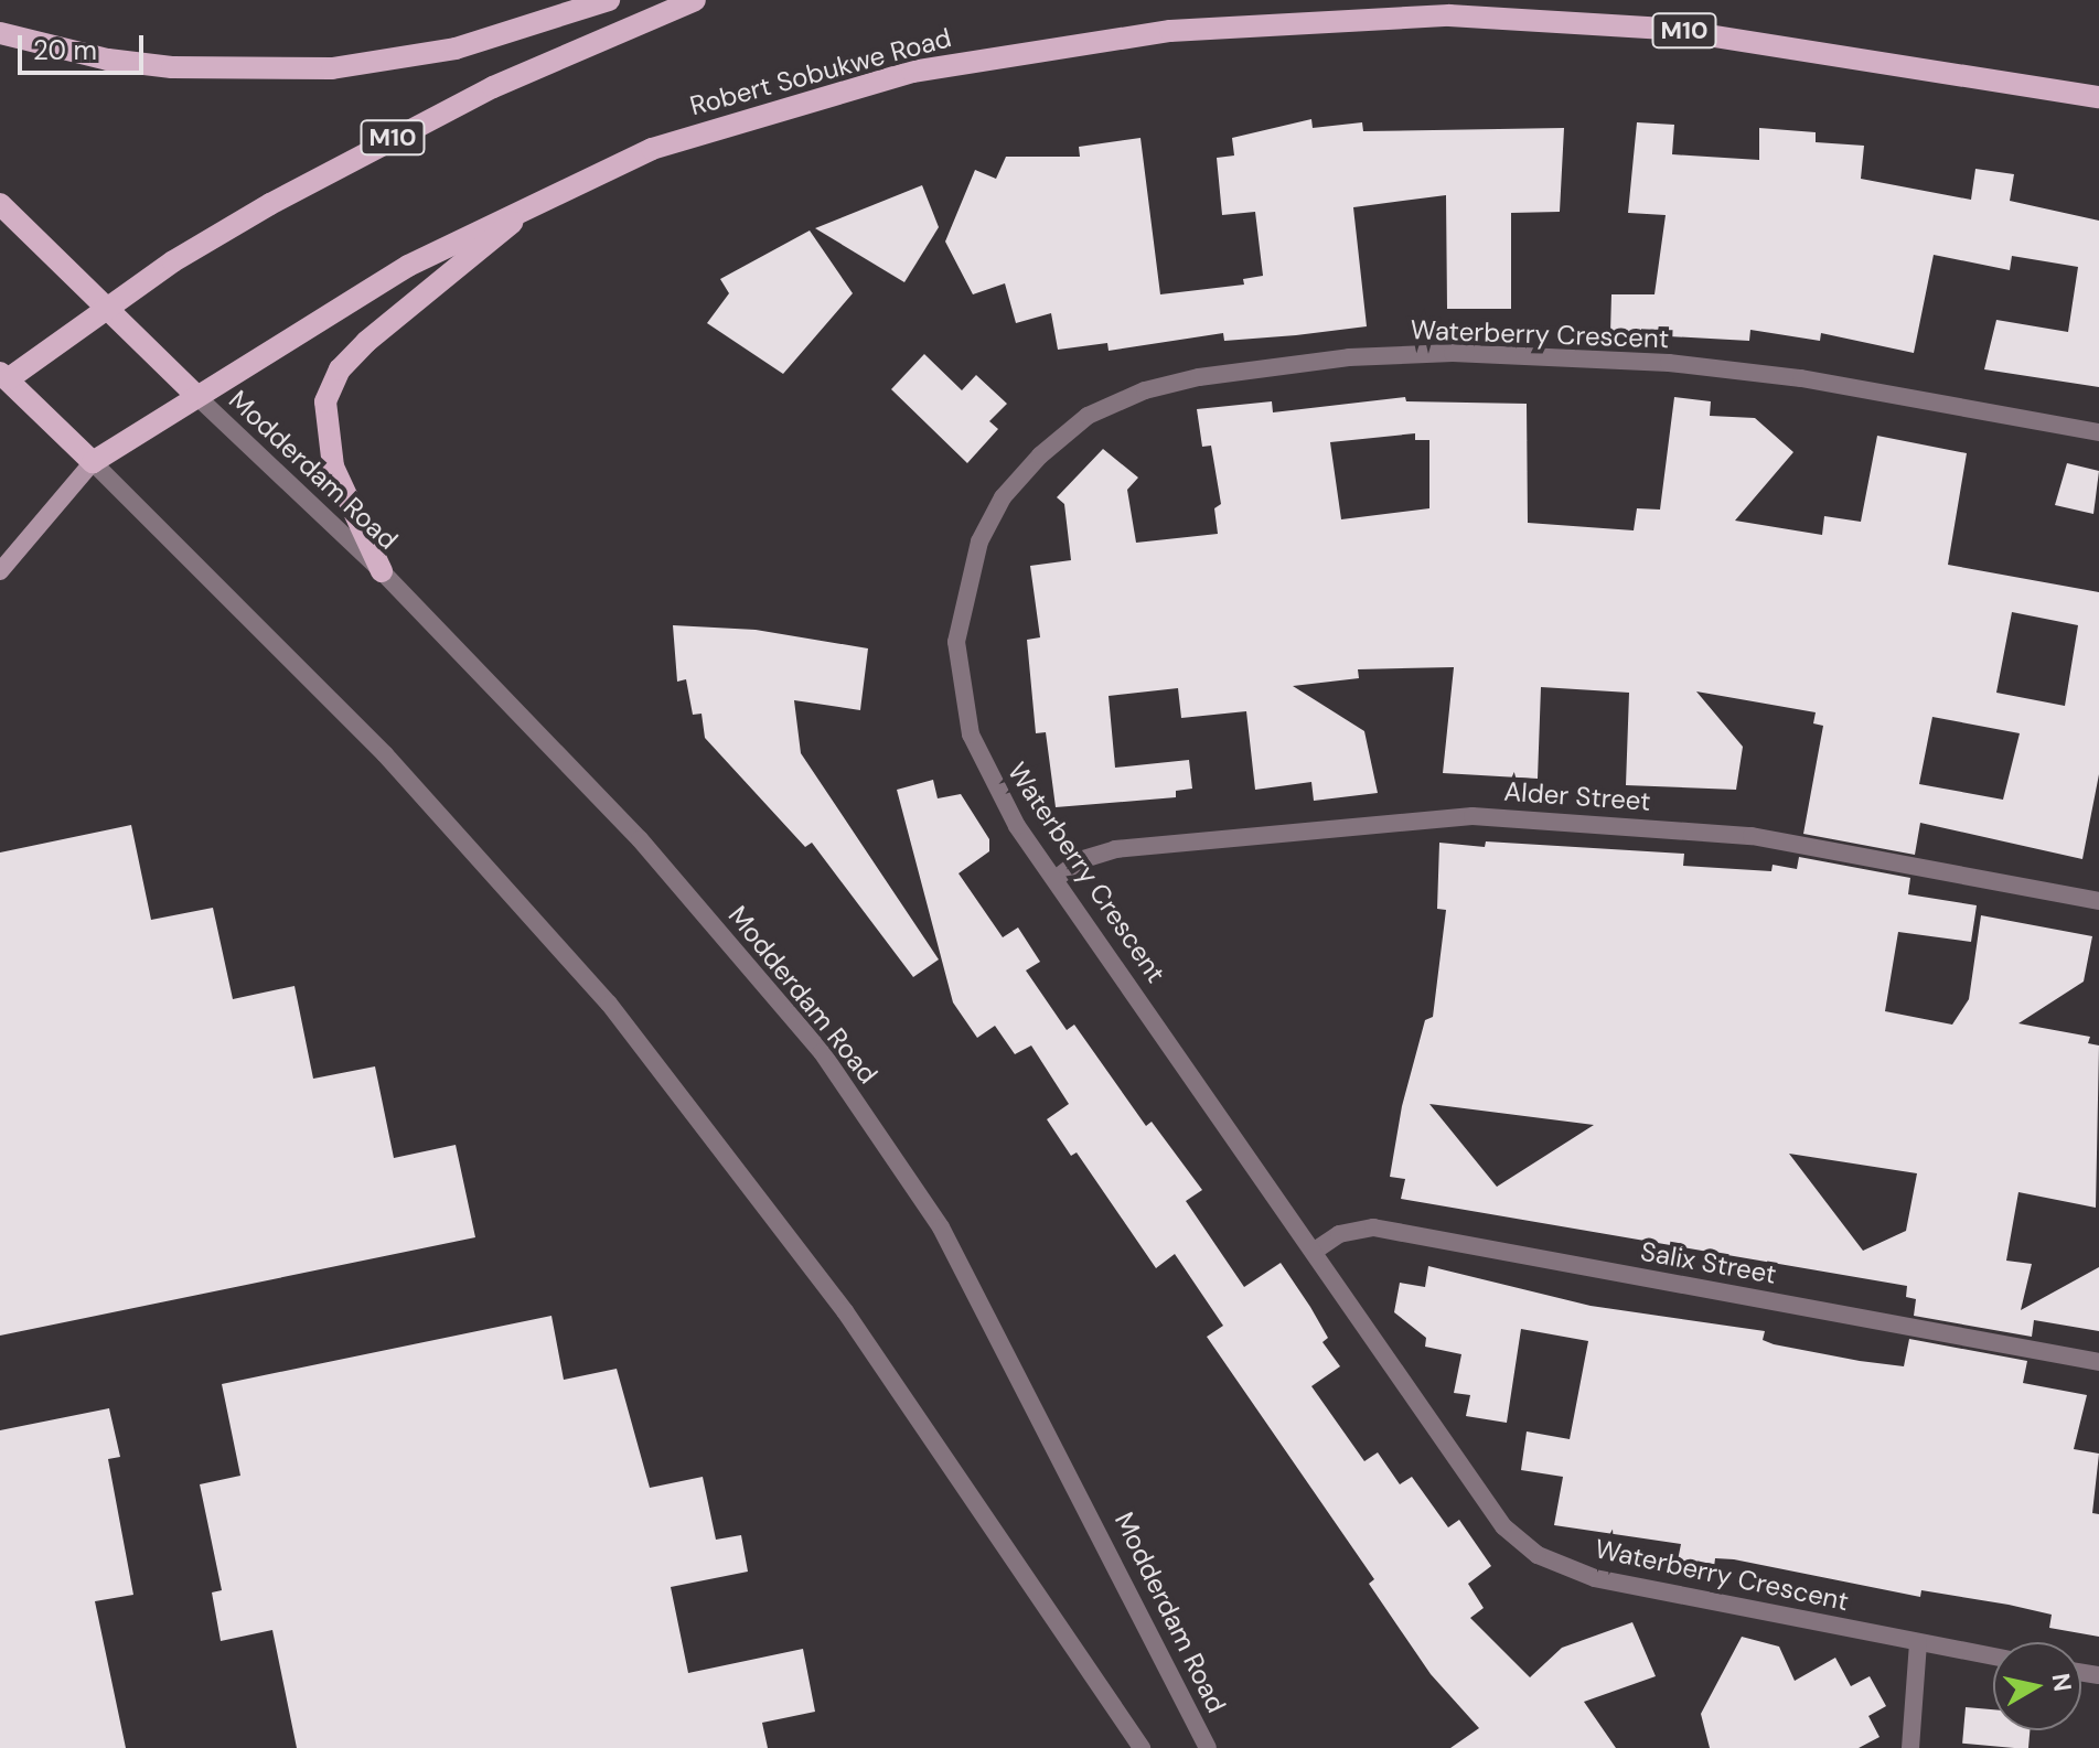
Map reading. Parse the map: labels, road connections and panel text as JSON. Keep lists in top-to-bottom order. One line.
{"streets":{"main road":["M10","Robert Sobukwe Road"],"street":["Waterberry Crescent","Modderdam Road","Alder Street","Salix Street"]},"crossings":[["M10","Robert Sobukwe Road"],["Robert Sobukwe Road","Modderdam Road"],["Waterberry Crescent","Alder Street"],["Waterberry Crescent","Salix Street"]],"scale_bar":"20 m","north":"right"}
